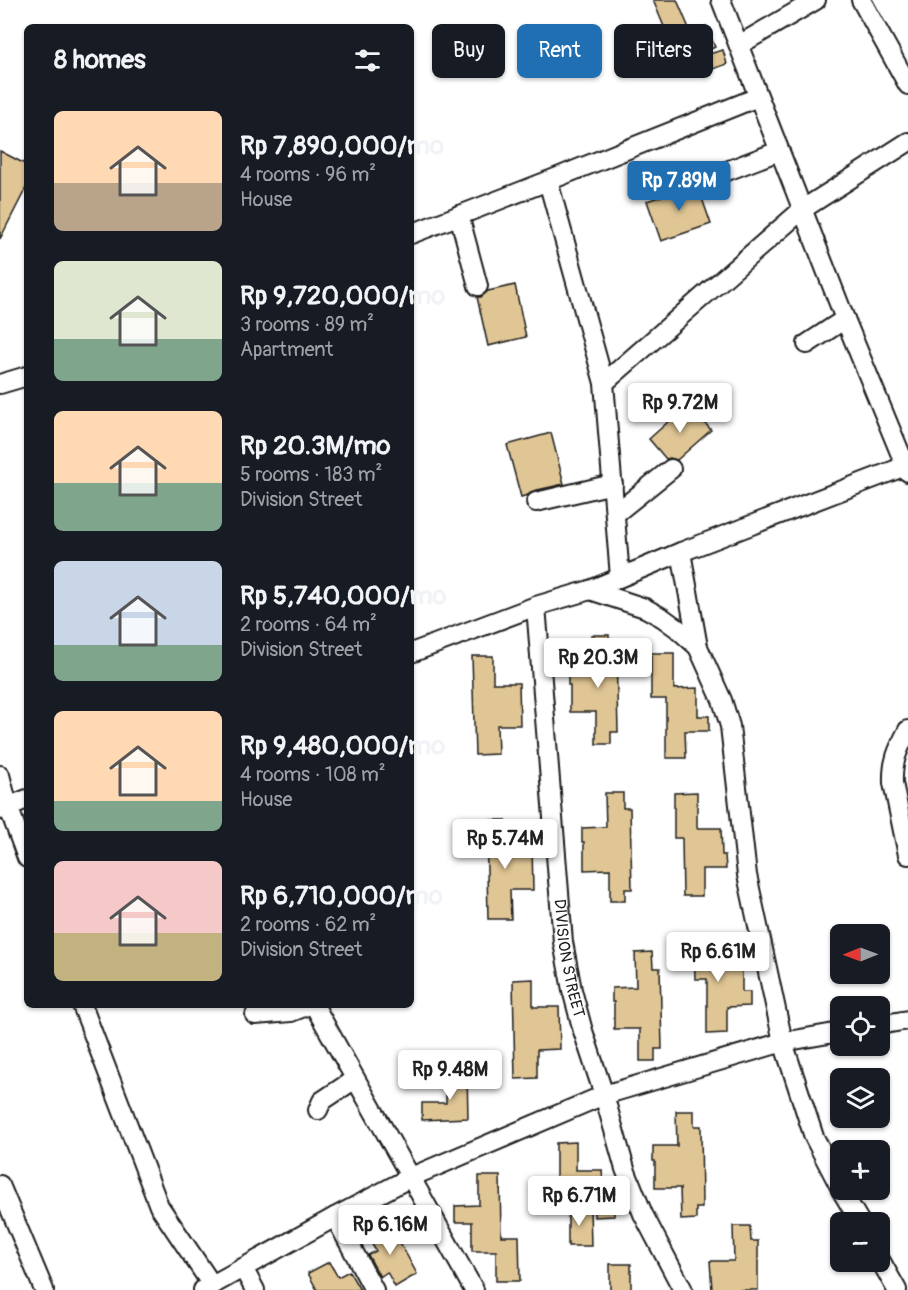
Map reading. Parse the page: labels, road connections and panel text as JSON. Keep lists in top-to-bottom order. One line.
{"streets":{"street":["DIVISION STREET"]},"north":"left","page":{"chip":["Buy","Rent","Filters"],"heading":"8 homes","list":[{"name":"Rp 7,890,000/mo","note":"4 rooms · 96 m² · House"},{"name":"Rp 9,720,000/mo","note":"3 rooms · 89 m² · Apartment"},{"name":"Rp 20.3M/mo","note":"5 rooms · 183 m² · Division Street"},{"name":"Rp 5,740,000/mo","note":"2 rooms · 64 m² · Division Street"},{"name":"Rp 9,480,000/mo","note":"4 rooms · 108 m² · House"},{"name":"Rp 6,710,000/mo","note":"2 rooms · 62 m² · Division Street"}],"price":["Rp 7.89M","Rp 9.72M","Rp 20.3M","Rp 5.74M","Rp 6.61M","Rp 9.48M","Rp 6.71M","Rp 6.16M"],"map_buttons":["+","−"]}}
